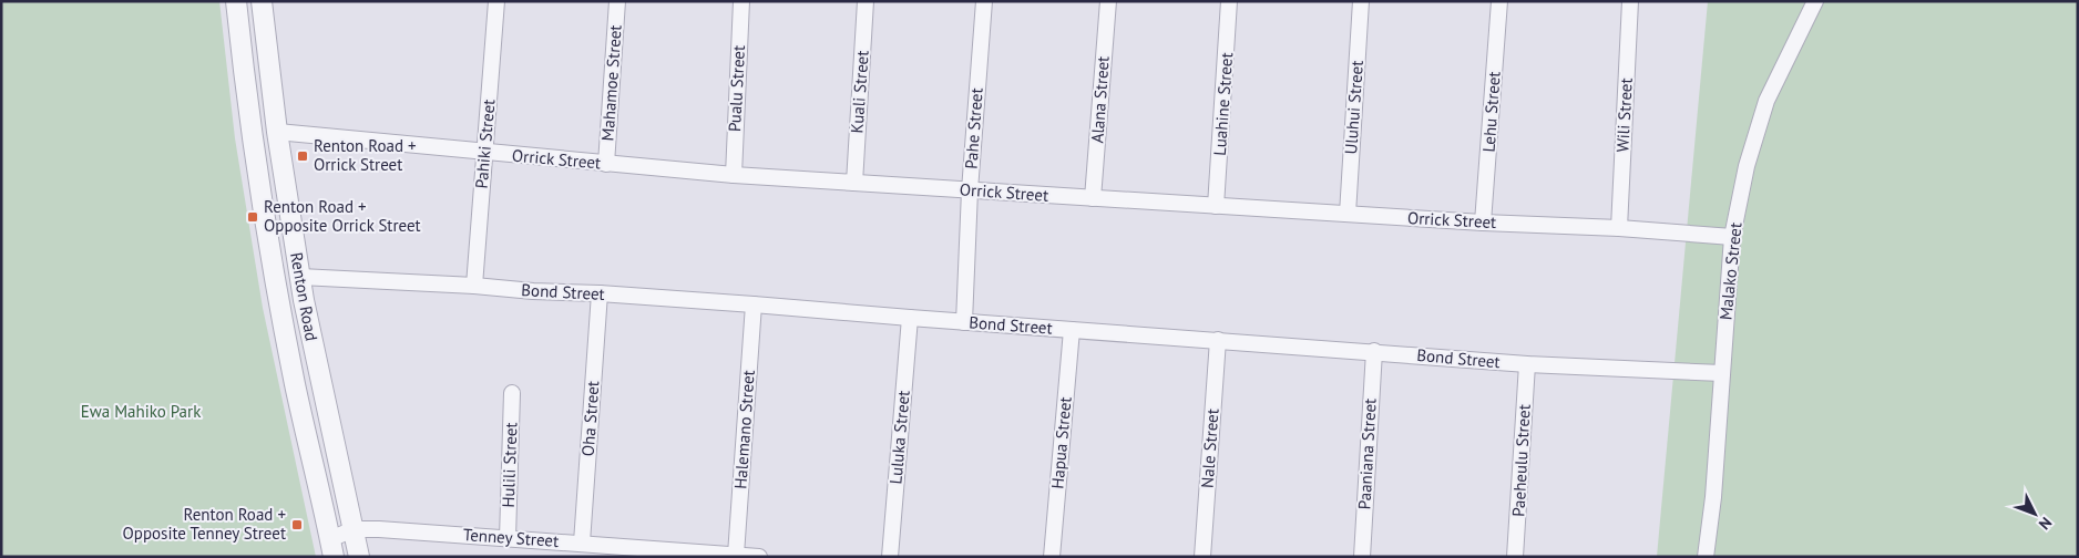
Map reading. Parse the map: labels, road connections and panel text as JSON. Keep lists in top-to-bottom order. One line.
{"streets":{"street":["Mahamoe Street","Pualu Street","Kuali Street","Alana Street","Luahine Street","Uluhui Street","Lehu Street","Wili Street","Pahe Street","Pahiki Street","Orrick Street","Malako Street","Bond Street","Renton Road","Oha Street","Halemano Street","Luluka Street","Hapua Street","Nale Street","Paaniana Street","Paeheulu Street","Hulili Street","Tenney Street"]},"crossings":[["Mahamoe Street","Orrick Street"],["Pualu Street","Orrick Street"],["Kuali Street","Orrick Street"],["Alana Street","Orrick Street"],["Luahine Street","Orrick Street"],["Uluhui Street","Orrick Street"],["Lehu Street","Orrick Street"],["Wili Street","Orrick Street"],["Pahe Street","Orrick Street"],["Pahe Street","Bond Street"],["Pahiki Street","Orrick Street"],["Pahiki Street","Bond Street"],["Orrick Street","Malako Street"],["Orrick Street","Renton Road"],["Malako Street","Bond Street"],["Bond Street","Renton Road"],["Bond Street","Oha Street"],["Bond Street","Halemano Street"],["Bond Street","Luluka Street"],["Bond Street","Hapua Street"],["Bond Street","Nale Street"],["Bond Street","Paaniana Street"],["Bond Street","Paeheulu Street"],["Renton Road","Tenney Street"],["Oha Street","Tenney Street"],["Halemano Street","Tenney Street"],["Hulili Street","Tenney Street"]],"parks":["Ewa Mahiko Park"],"places":{"transit":["Renton Road + Orrick Street","Renton Road + Opposite Orrick Street","Renton Road + Opposite Tenney Street"]},"north":"bottom right"}
